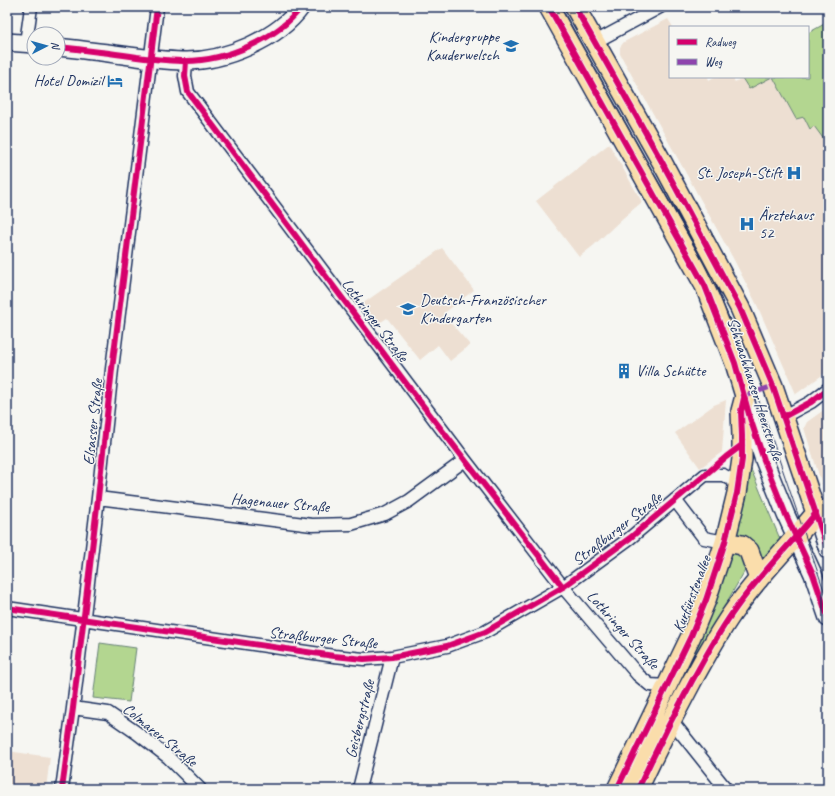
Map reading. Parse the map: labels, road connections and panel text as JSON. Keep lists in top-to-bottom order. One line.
{"streets":{"main road":["Schwachhauser Heerstraße","Kurfürstenallee"],"street":["Lothringer Straße","Elsasser Straße","Hagenauer Straße","Straßburger Straße","Geisbergstraße","Colmarer Straße"]},"crossings":[["Lothringer Straße","Hagenauer Straße"],["Lothringer Straße","Straßburger Straße"],["Lothringer Straße","Kurfürstenallee"],["Schwachhauser Heerstraße","Kurfürstenallee"],["Elsasser Straße","Hagenauer Straße"],["Elsasser Straße","Straßburger Straße"],["Elsasser Straße","Colmarer Straße"],["Straßburger Straße","Kurfürstenallee"],["Straßburger Straße","Geisbergstraße"]],"places":{"school or university":["Kindergruppe Kauderwelsch","Deutsch-Französischer Kindergarten"],"hotel":["Hotel Domizil"],"hospital":["St. Joseph-Stift","Ärztehaus 52"],"building":["Villa Schütte"]},"legend":["Radweg","Weg"],"north":"right"}
